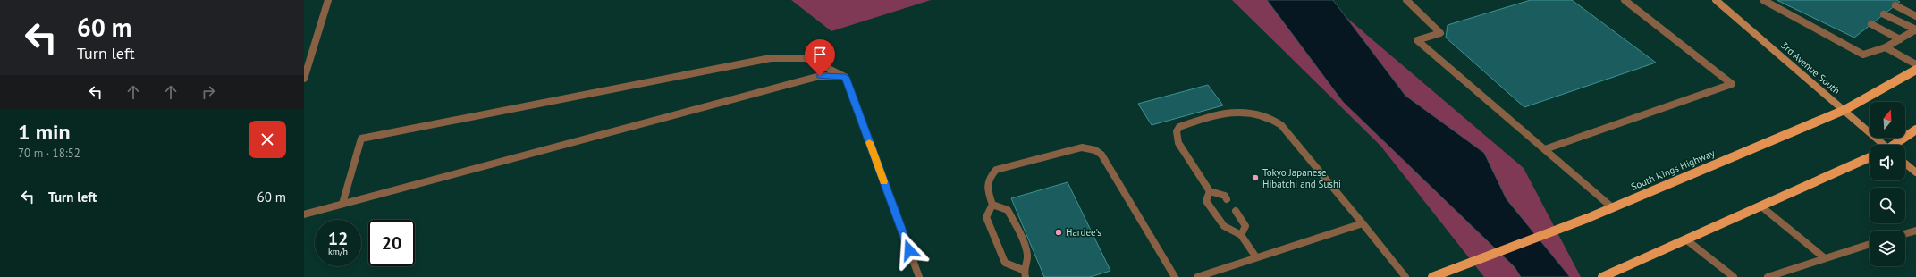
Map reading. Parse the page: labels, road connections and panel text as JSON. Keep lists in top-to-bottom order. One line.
{"streets":{"main road":["3rd Avenue South","South Kings Highway"]},"crossings":[["3rd Avenue South","South Kings Highway"]],"places":["Tokyo Japanese Hibatchi and Sushi","Hardee's"],"north":"top","page":{"turn":["60 m","Turn left"],"heading":["1 min","70 m · 18:52"],"list":[{"name":"Turn left","value":"60 m"}],"speed":"12 km/h","limit":"20"}}
